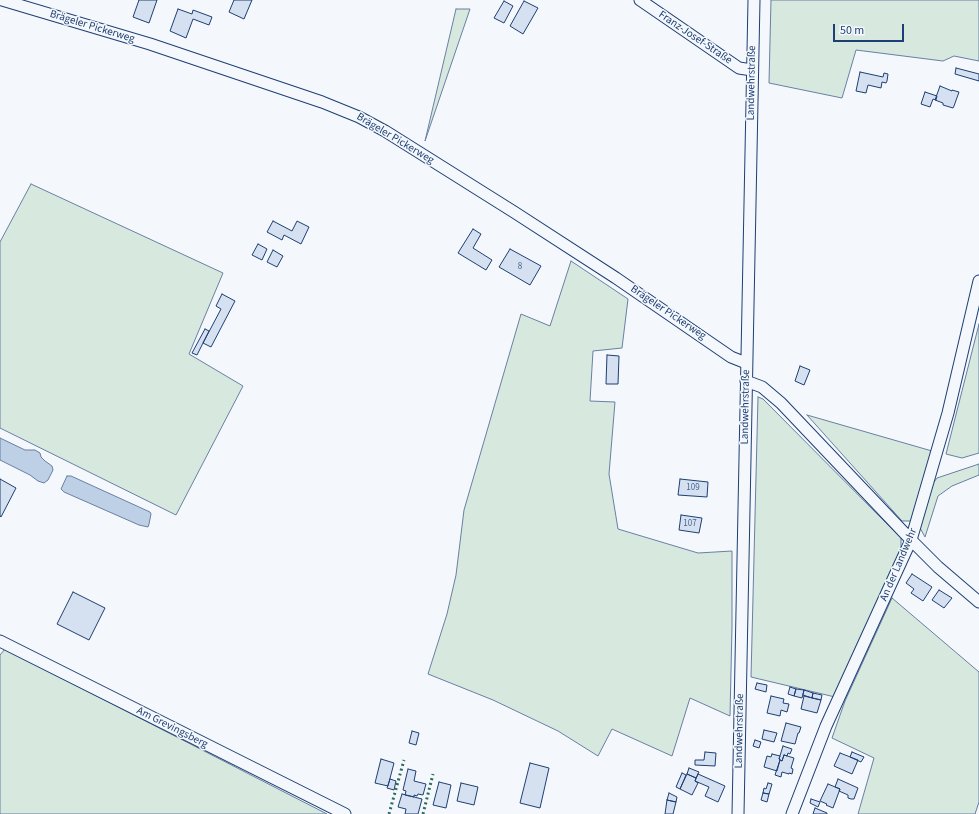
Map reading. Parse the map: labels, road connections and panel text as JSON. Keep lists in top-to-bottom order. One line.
{"streets":{"street":["Brägeler Pickerweg","Franz-Josef-Straße","Landwehrstraße","An der Landwehr","Am Grevingsberg"]},"crossings":[["Brägeler Pickerweg","Landwehrstraße"],["Franz-Josef-Straße","Landwehrstraße"]],"house_numbers":["8","109","107"],"scale_bar":"50 m"}
